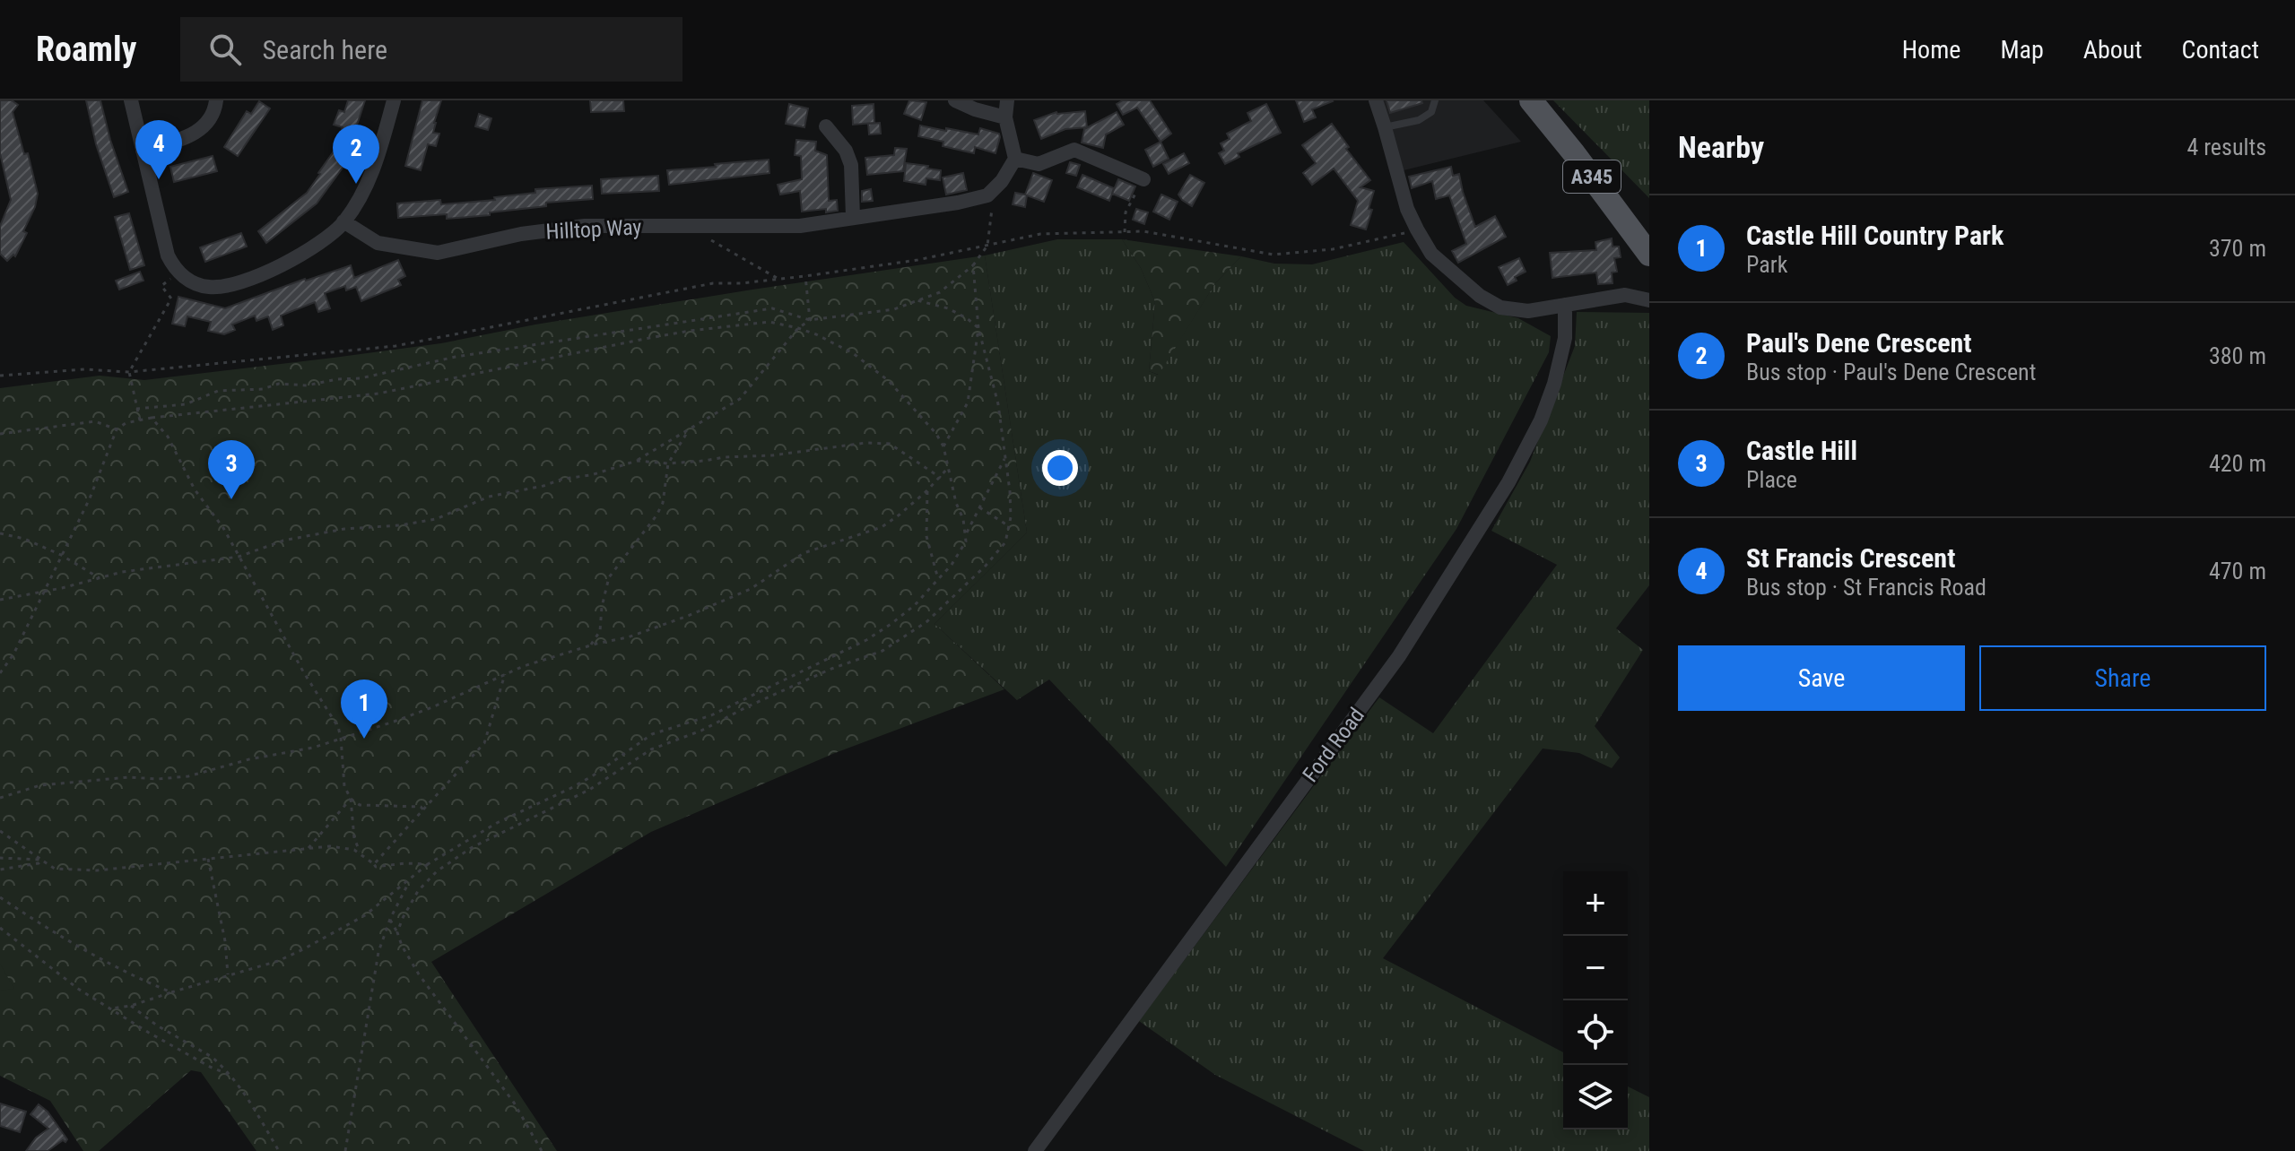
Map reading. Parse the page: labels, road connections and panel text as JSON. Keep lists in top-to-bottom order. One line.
{"streets":{"main road":["A345"],"street":["Hilltop Way","Ford Road"]},"page":{"header":"Roamly","search":"Search here","nav":["Home","Map","About","Contact"],"heading":["Nearby","4 results"],"pins":["4","2","3","1"],"list":[{"mark":"1","name":"Castle Hill Country Park","note":"Park","value":"370 m"},{"mark":"2","name":"Paul's Dene Crescent","note":"Bus stop · Paul's Dene Crescent","value":"380 m"},{"mark":"3","name":"Castle Hill","note":"Place","value":"420 m"},{"mark":"4","name":"St Francis Crescent","note":"Bus stop · St Francis Road","value":"470 m"}],"buttons":["Save","Share"],"map_buttons":["+","−"]}}
